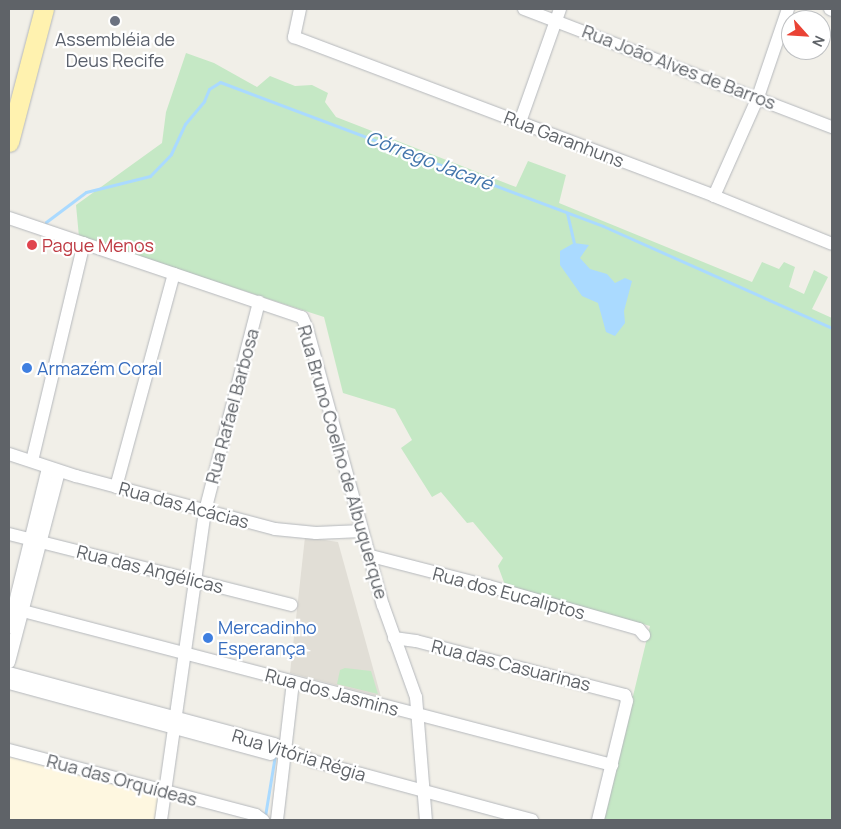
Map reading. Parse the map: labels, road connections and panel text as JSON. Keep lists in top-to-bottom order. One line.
{"streets":{"street":["Rua João Alves de Barros","Rua Garanhuns","Rua Rafael Barbosa","Rua Bruno Coelho de Albuquerque","Rua das Acácias","Rua das Angélicas","Rua dos Eucaliptos","Rua das Casuarinas","Rua dos Jasmins","Rua Vitória Régia","Rua das Orquídeas"]},"crossings":[["Rua Rafael Barbosa","Rua Bruno Coelho de Albuquerque"],["Rua Rafael Barbosa","Rua das Acácias"],["Rua Rafael Barbosa","Rua das Angélicas"],["Rua Rafael Barbosa","Rua dos Jasmins"],["Rua Rafael Barbosa","Rua Vitória Régia"],["Rua Rafael Barbosa","Rua das Orquídeas"],["Rua Bruno Coelho de Albuquerque","Rua das Acácias"],["Rua Bruno Coelho de Albuquerque","Rua dos Eucaliptos"],["Rua Bruno Coelho de Albuquerque","Rua das Casuarinas"],["Rua Bruno Coelho de Albuquerque","Rua dos Jasmins"],["Rua Bruno Coelho de Albuquerque","Rua Vitória Régia"],["Rua das Casuarinas","Rua dos Jasmins"]],"water":["Córrego Jacaré"],"places":["Assembléia de Deus Recife","Pague Menos","Armazém Coral","Mercadinho Esperança"],"north":"bottom right"}
